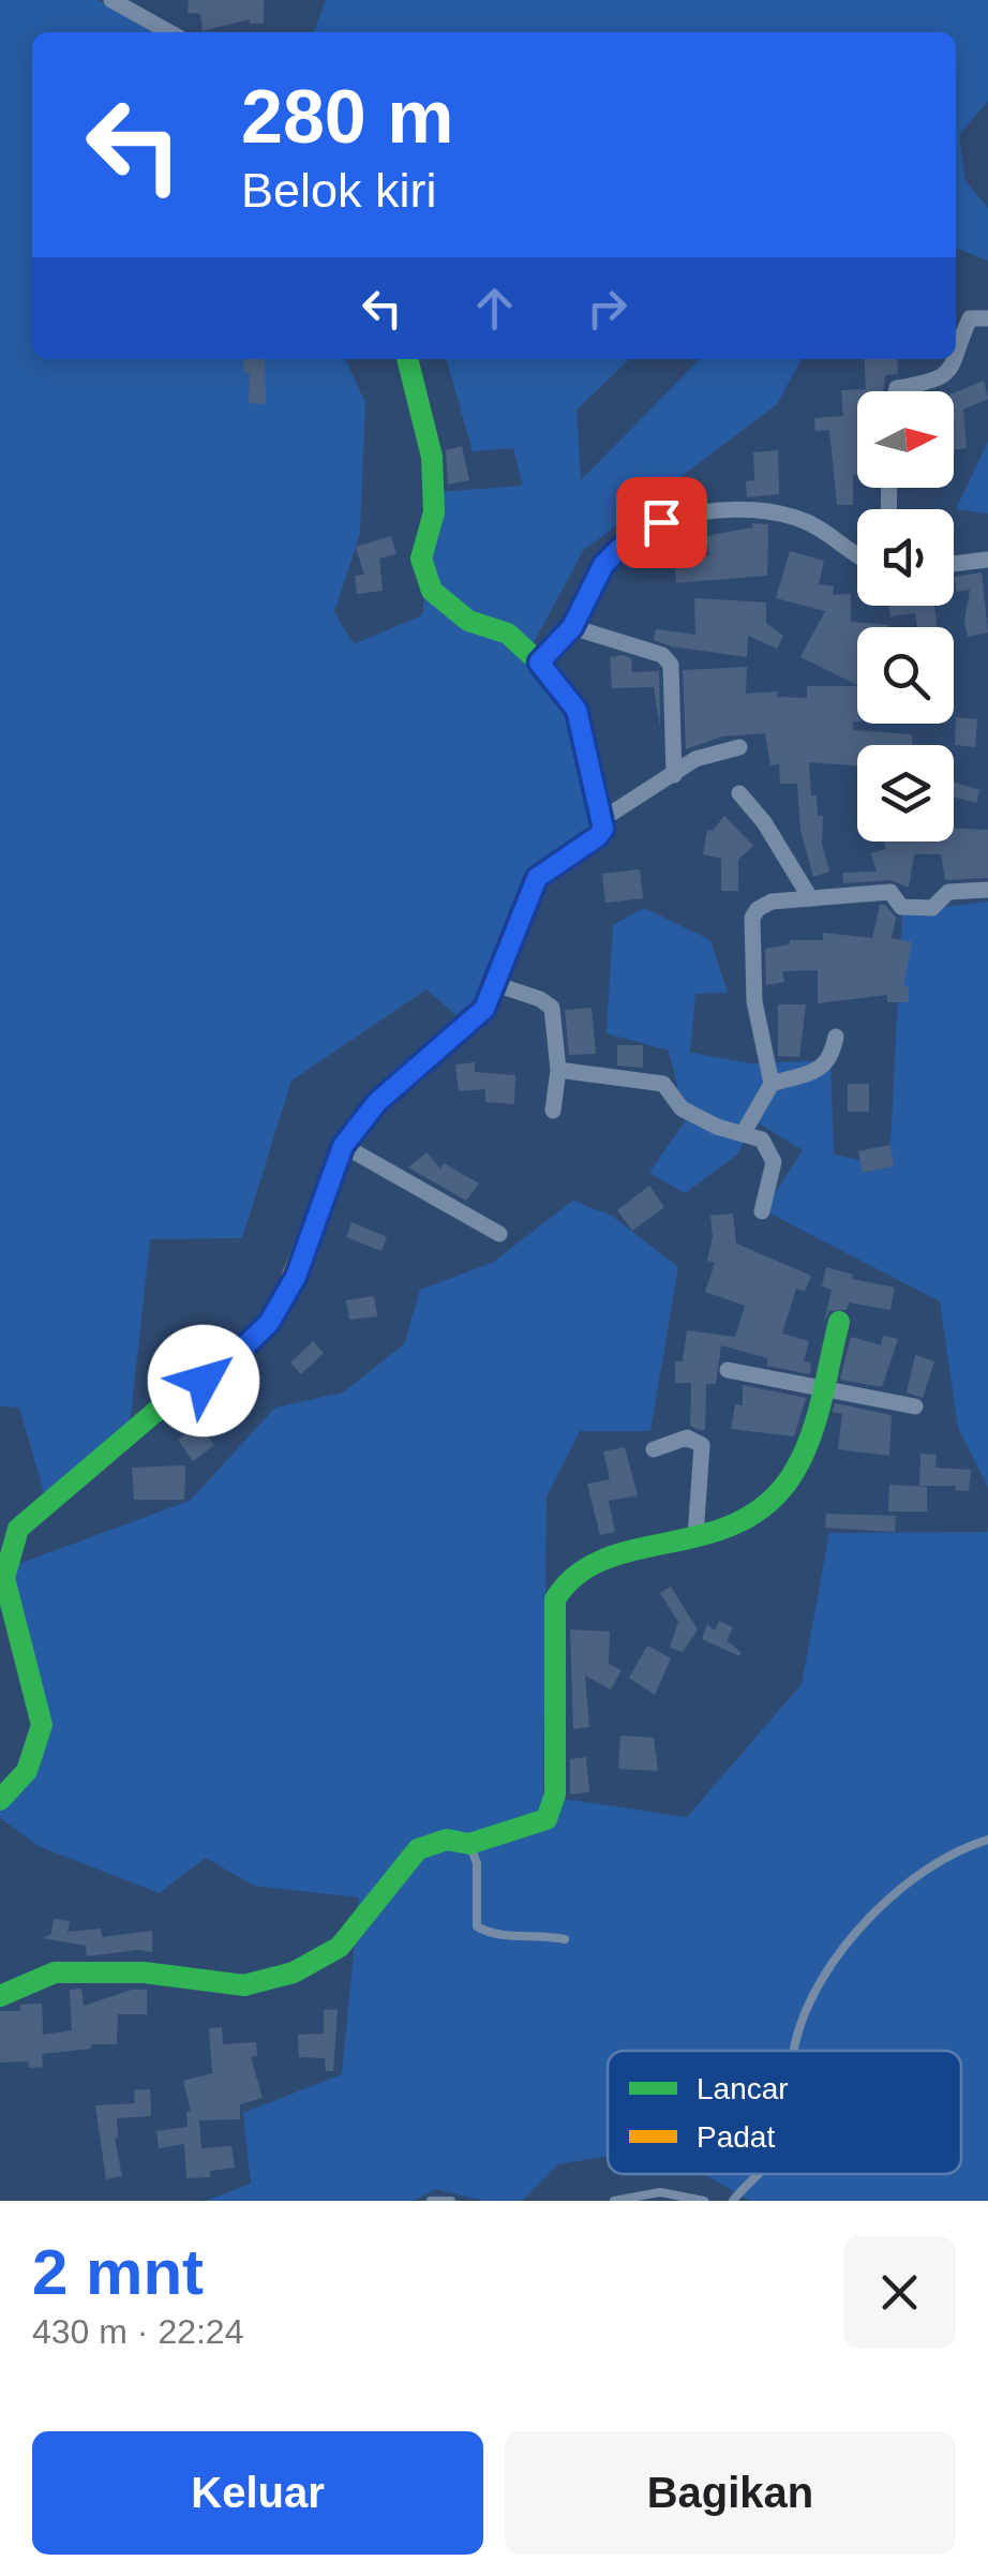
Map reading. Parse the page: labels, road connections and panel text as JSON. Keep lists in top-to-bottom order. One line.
{"legend":["Lancar","Padat"],"north":"right","page":{"turn":["280 m","Belok kiri"],"heading":["2 mnt","430 m · 22:24"],"buttons":["Keluar","Bagikan"]}}
